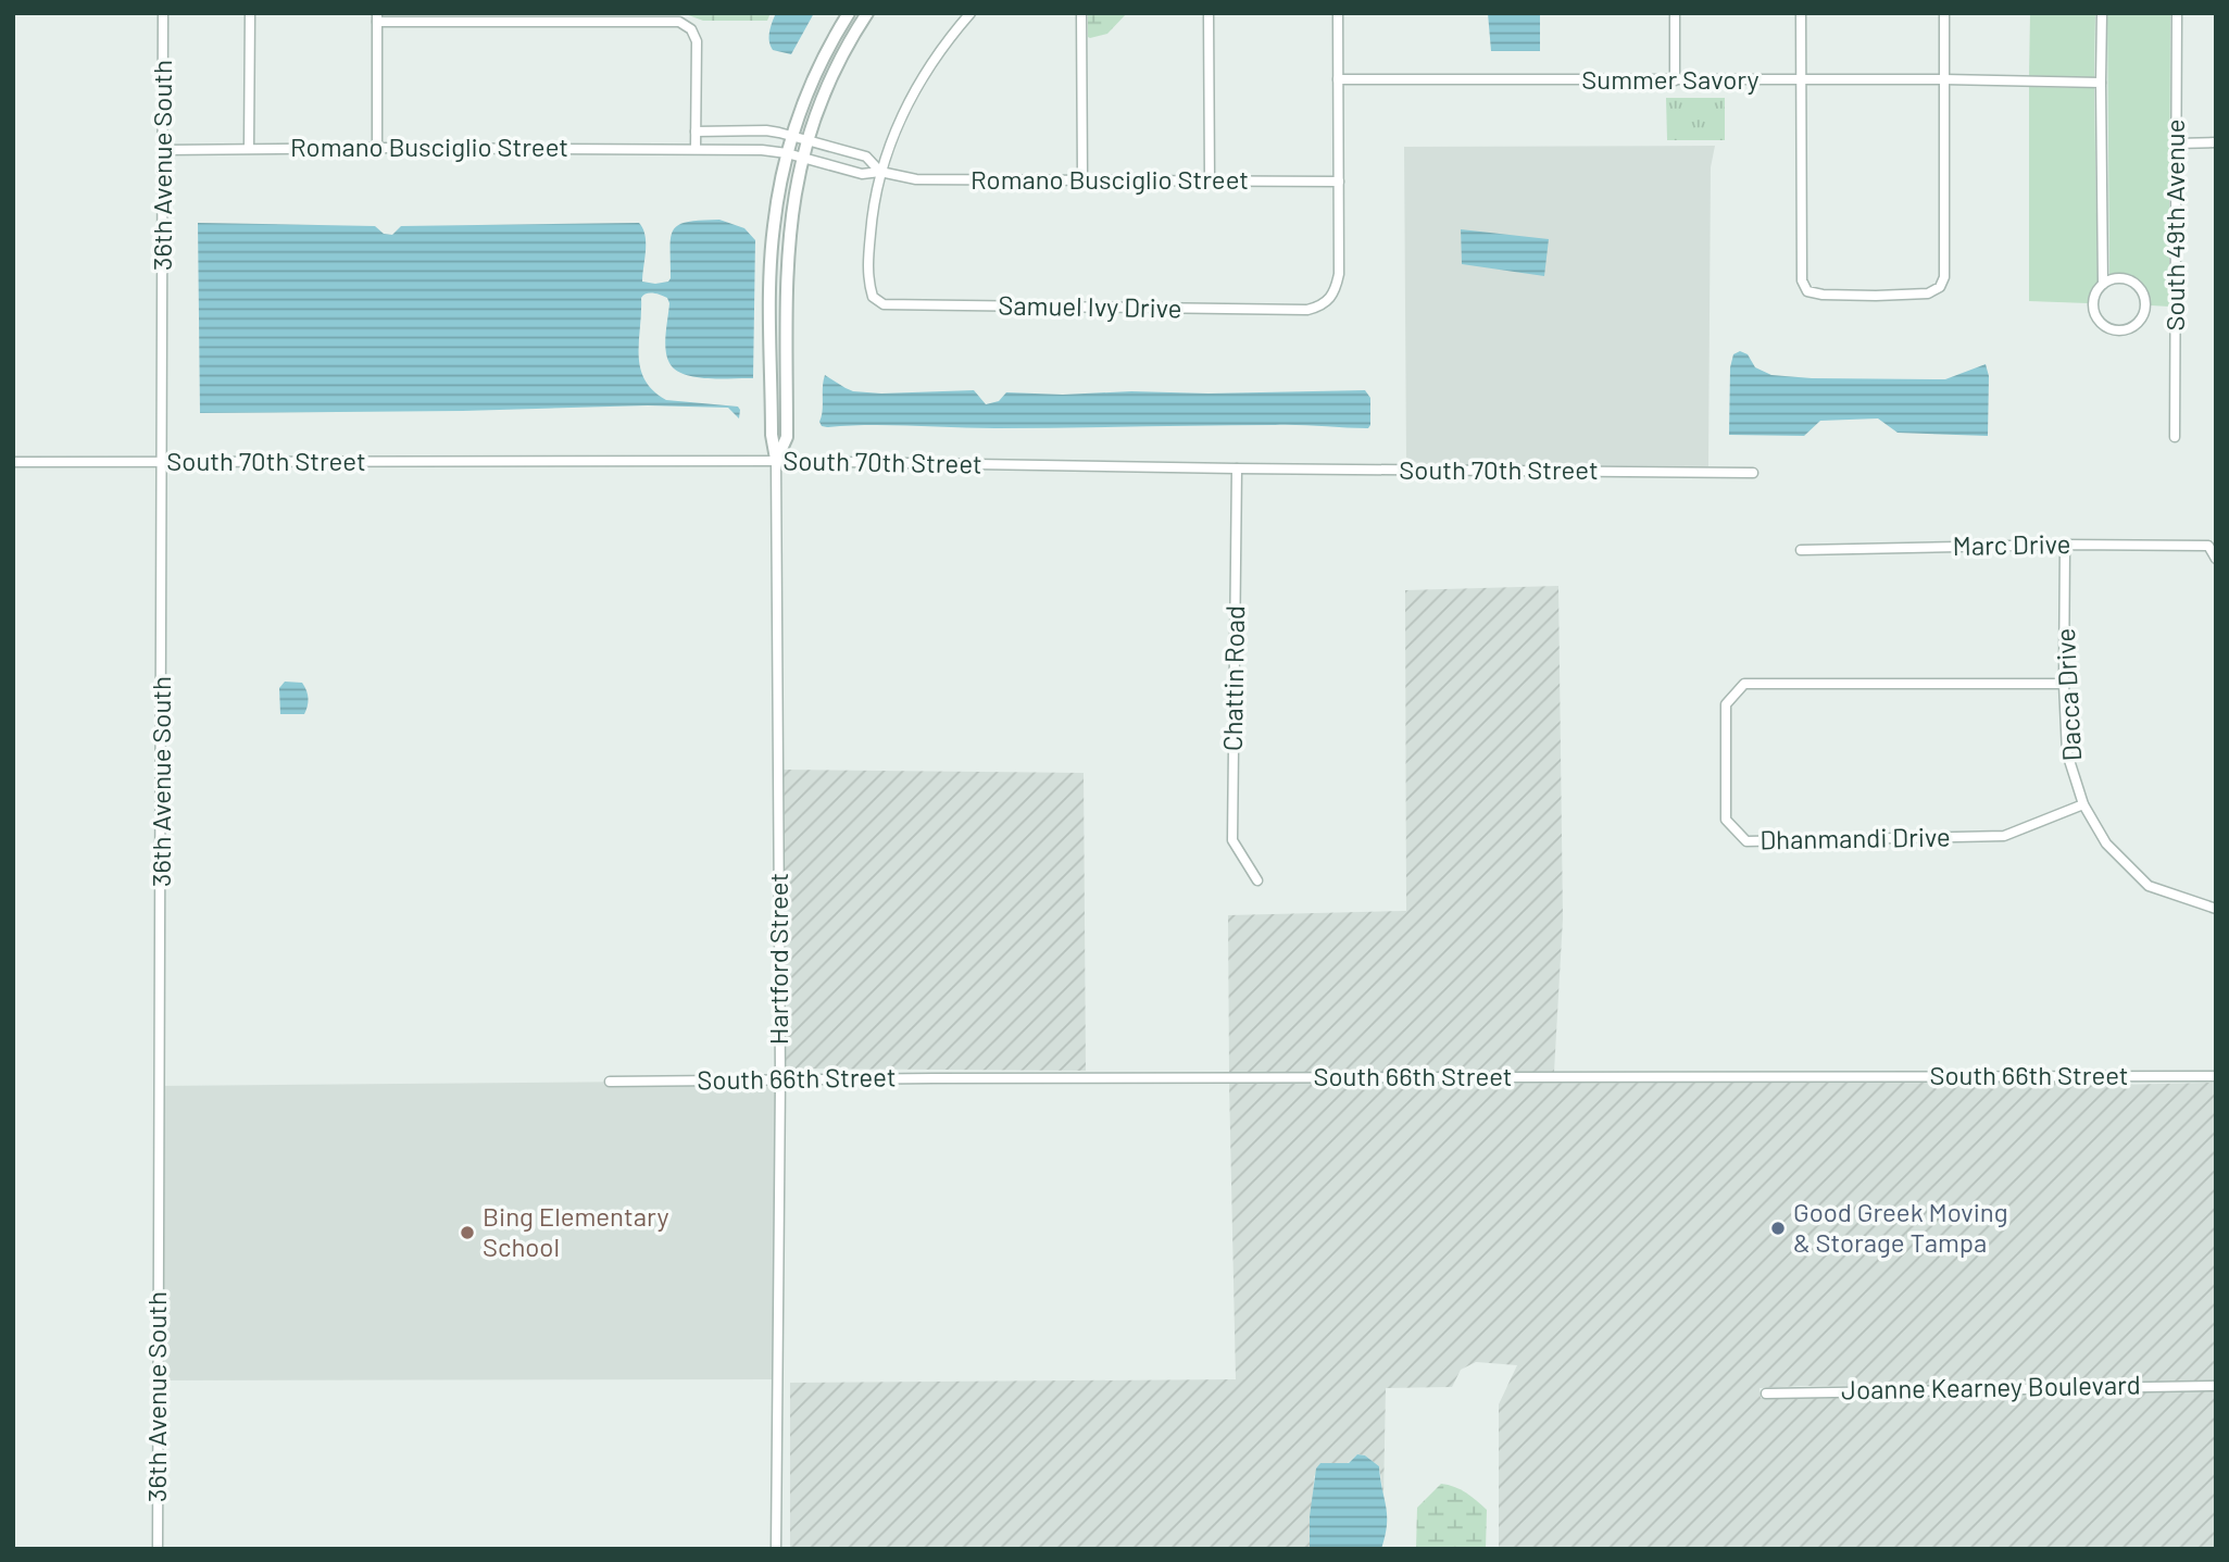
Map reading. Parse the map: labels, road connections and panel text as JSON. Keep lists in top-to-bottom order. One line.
{"streets":{"street":["Summer Savory","Romano Busciglio Street","36th Avenue South","South 49th Avenue","Samuel Ivy Drive","South 70th Street","Marc Drive","Chattin Road","Dacca Drive","Dhanmandi Drive","Hartford Street","South 66th Street","Joanne Kearney Boulevard"]},"crossings":[["Summer Savory","Samuel Ivy Drive"],["Romano Busciglio Street","36th Avenue South"],["Romano Busciglio Street","Samuel Ivy Drive"],["36th Avenue South","South 70th Street"],["South 70th Street","Chattin Road"],["South 70th Street","Hartford Street"],["Marc Drive","Dacca Drive"],["Dacca Drive","Dhanmandi Drive"],["Hartford Street","South 66th Street"]],"places":["Good Greek Moving & Storage Tampa","Bing Elementary School"]}
